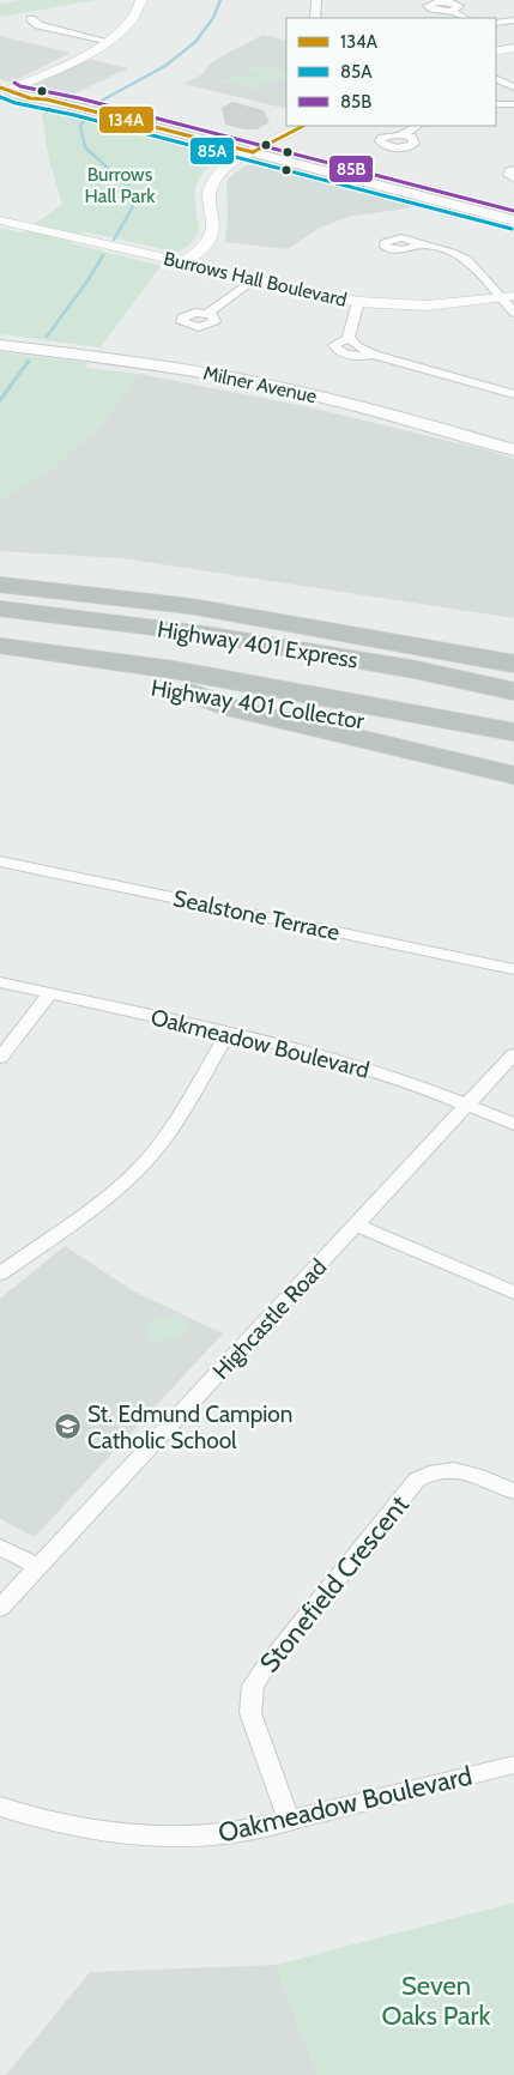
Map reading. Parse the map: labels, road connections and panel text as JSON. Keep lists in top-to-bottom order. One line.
{"streets":{"highway":["Highway 401 Express","Highway 401 Collector"],"main road":["Milner Avenue"],"street":["Burrows Hall Boulevard","Sealstone Terrace","Oakmeadow Boulevard","Highcastle Road","Stonefield Crescent"]},"crossings":[["Oakmeadow Boulevard","Highcastle Road"],["Oakmeadow Boulevard","Stonefield Crescent"]],"parks":["Burrows Hall Park","Seven Oaks Park"],"places":{"school or university":["St. Edmund Campion Catholic School"]},"lines":["transit line 85B","transit line 134A","transit line 85A"],"legend":["134A","85A","85B"]}
